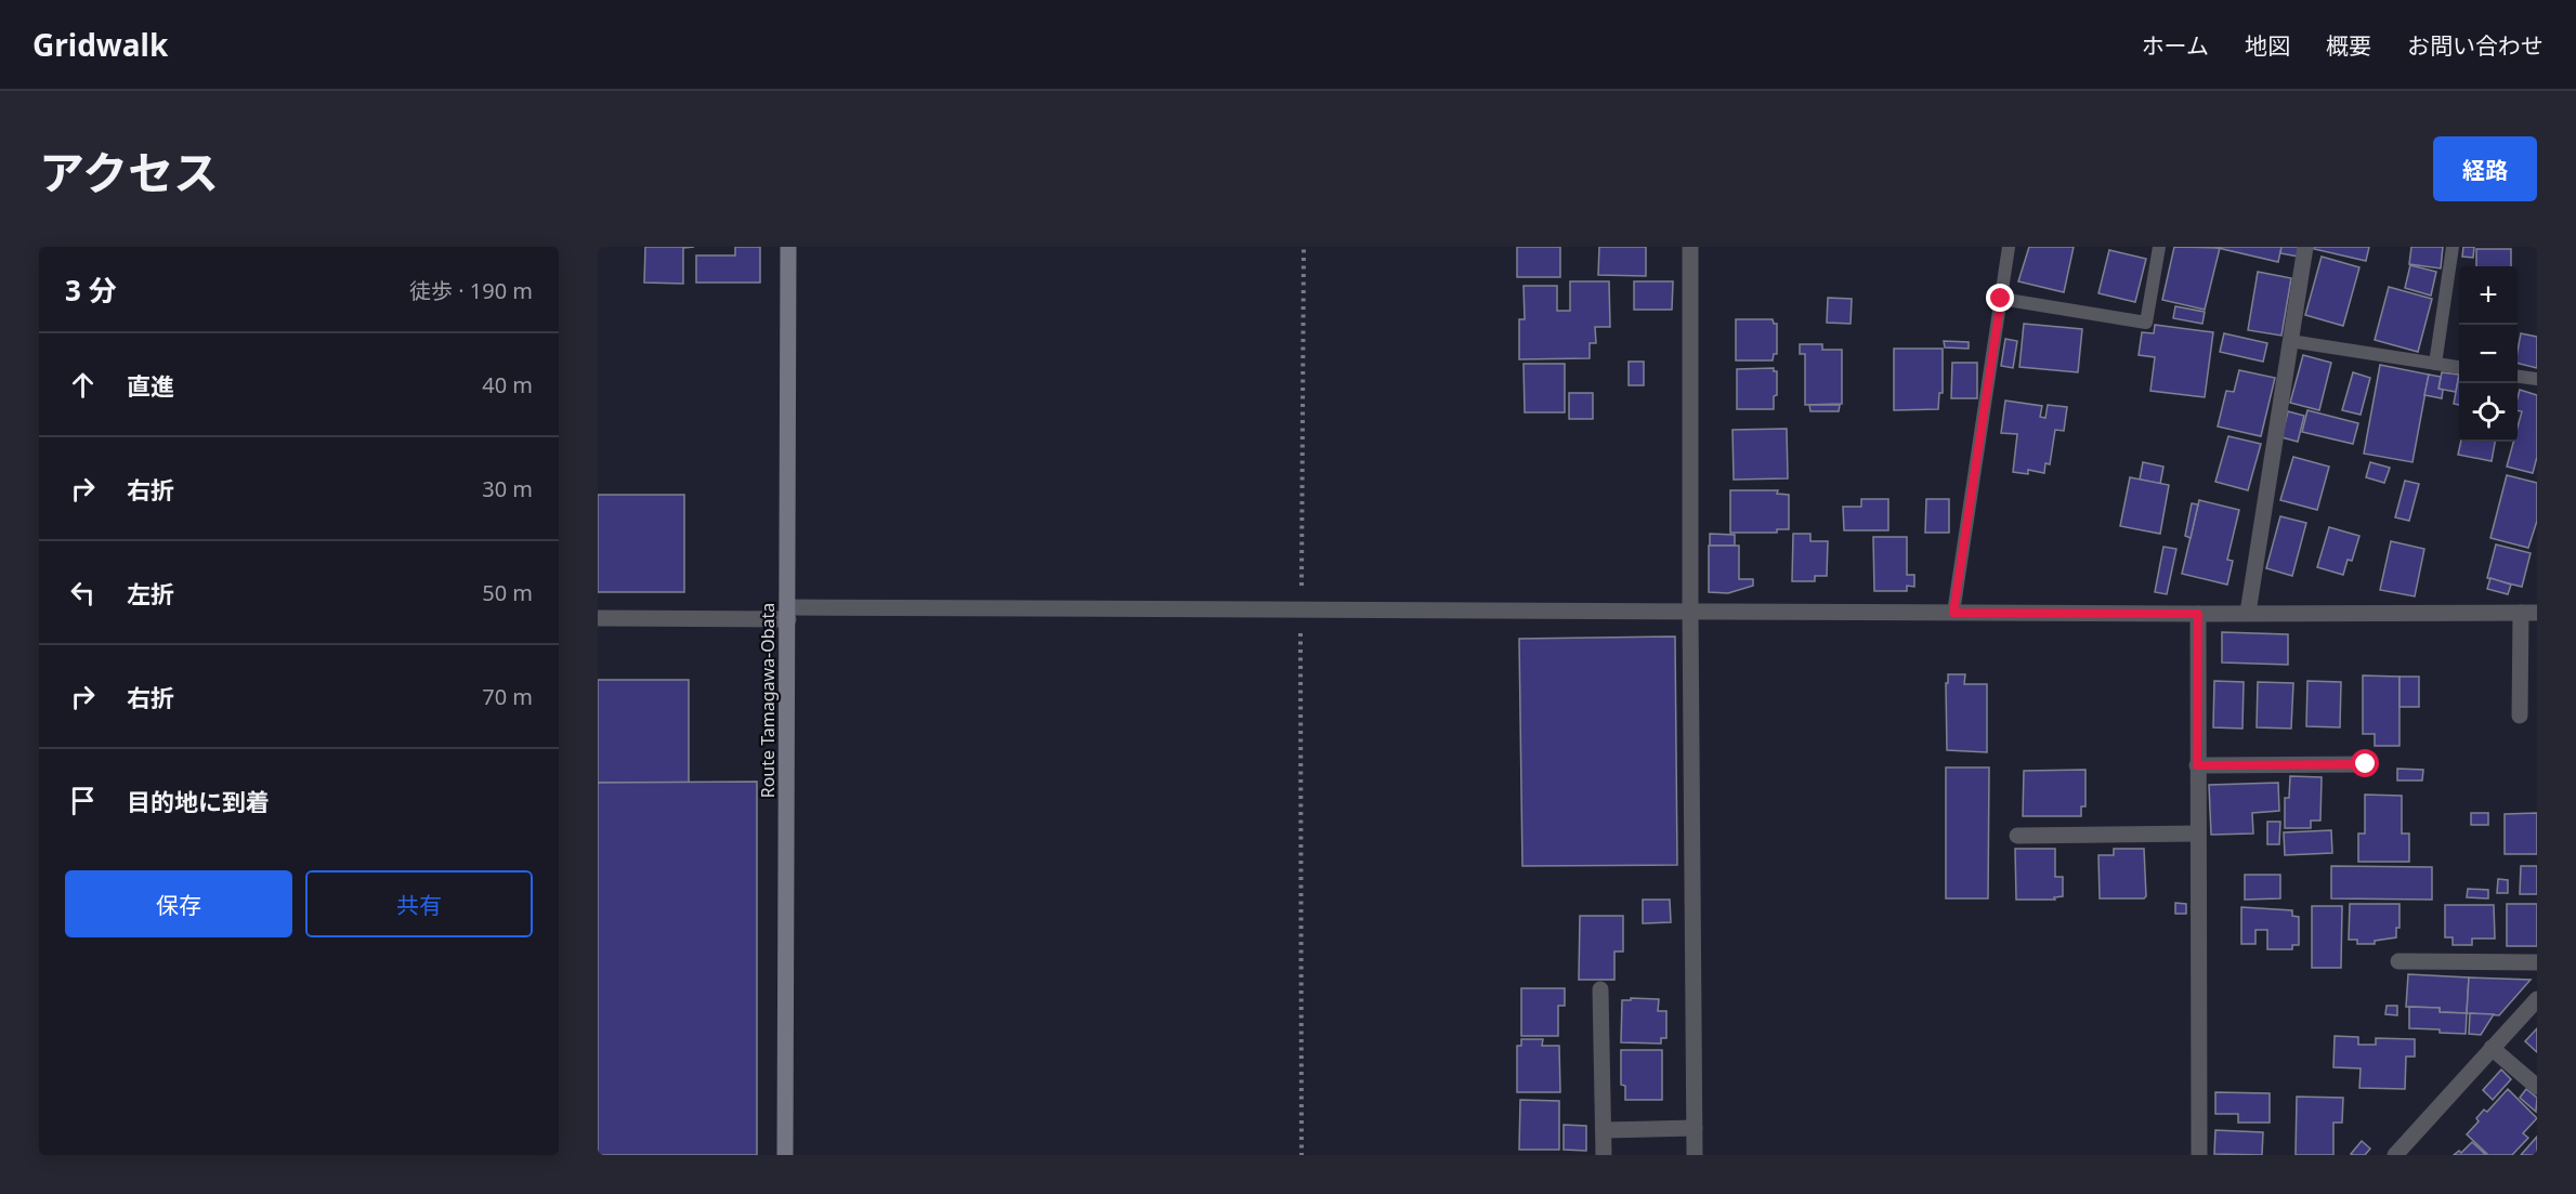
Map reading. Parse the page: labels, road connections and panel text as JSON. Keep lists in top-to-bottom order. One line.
{"streets":{"main road":["Route Tamagawa-Obata"]},"page":{"header":"Gridwalk","nav":["ホーム","地図","概要","お問い合わせ"],"title":"アクセス","buttons":["経路",["保存","共有"]],"heading":["3 分","徒歩 · 190 m"],"map_buttons":["+","−"],"list":[["直進","40 m"],["右折","30 m"],["左折","50 m"],["右折","70 m"],"目的地に到着"]}}
